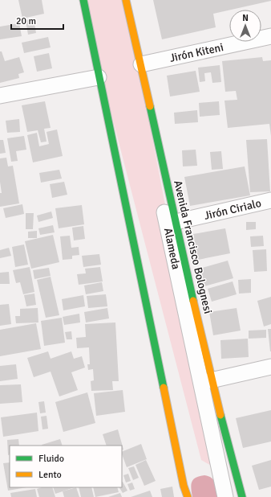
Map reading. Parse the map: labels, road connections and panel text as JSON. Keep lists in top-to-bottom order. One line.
{"streets":{"main road":["Avenida Francisco Bolognesi"],"street":["Jirón Kiteni","Jirón Cirialo","Alameda"]},"crossings":[["Jirón Kiteni","Avenida Francisco Bolognesi"],["Jirón Cirialo","Avenida Francisco Bolognesi"]],"legend":["Fluido","Lento"],"scale_bar":"20 m","north":"top"}
